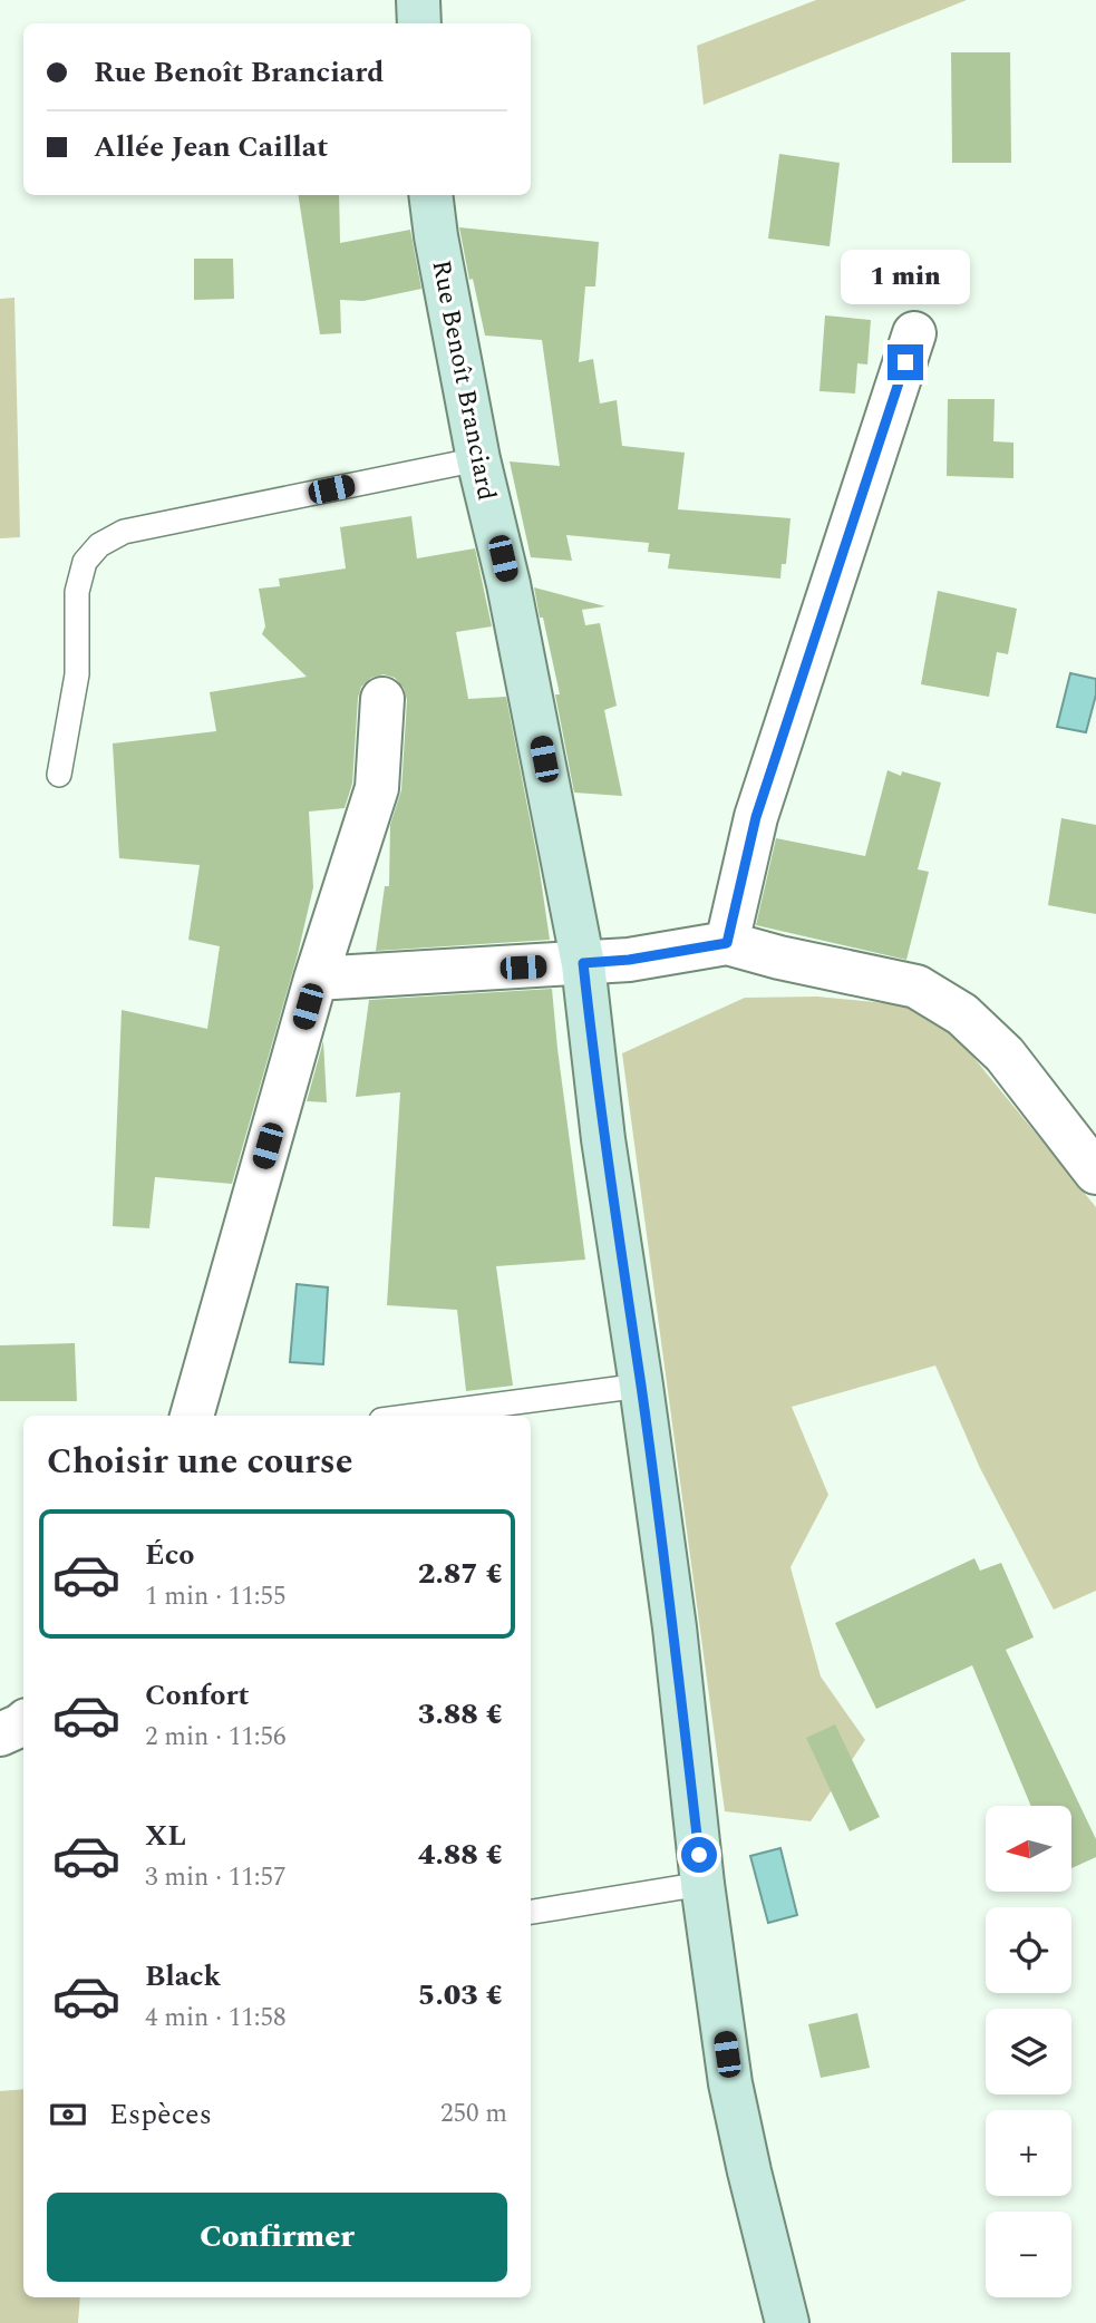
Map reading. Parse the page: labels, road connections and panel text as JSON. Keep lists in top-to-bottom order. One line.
{"streets":{"street":["Rue Benoît Branciard"]},"north":"left","page":{"banner":["Rue Benoît Branciard","Allée Jean Caillat"],"bubble":"1 min","heading":"Choisir une course","list":[{"name":"Éco","note":"1 min · 11:55","value":"2.87 €"},{"name":"Confort","note":"2 min · 11:56","value":"3.88 €"},{"name":"XL","note":"3 min · 11:57","value":"4.88 €"},{"name":"Black","note":"4 min · 11:58","value":"5.03 €"}],"map_buttons":["+","−"],"pay":["Espèces","250 m"],"buttons":"Confirmer"}}
